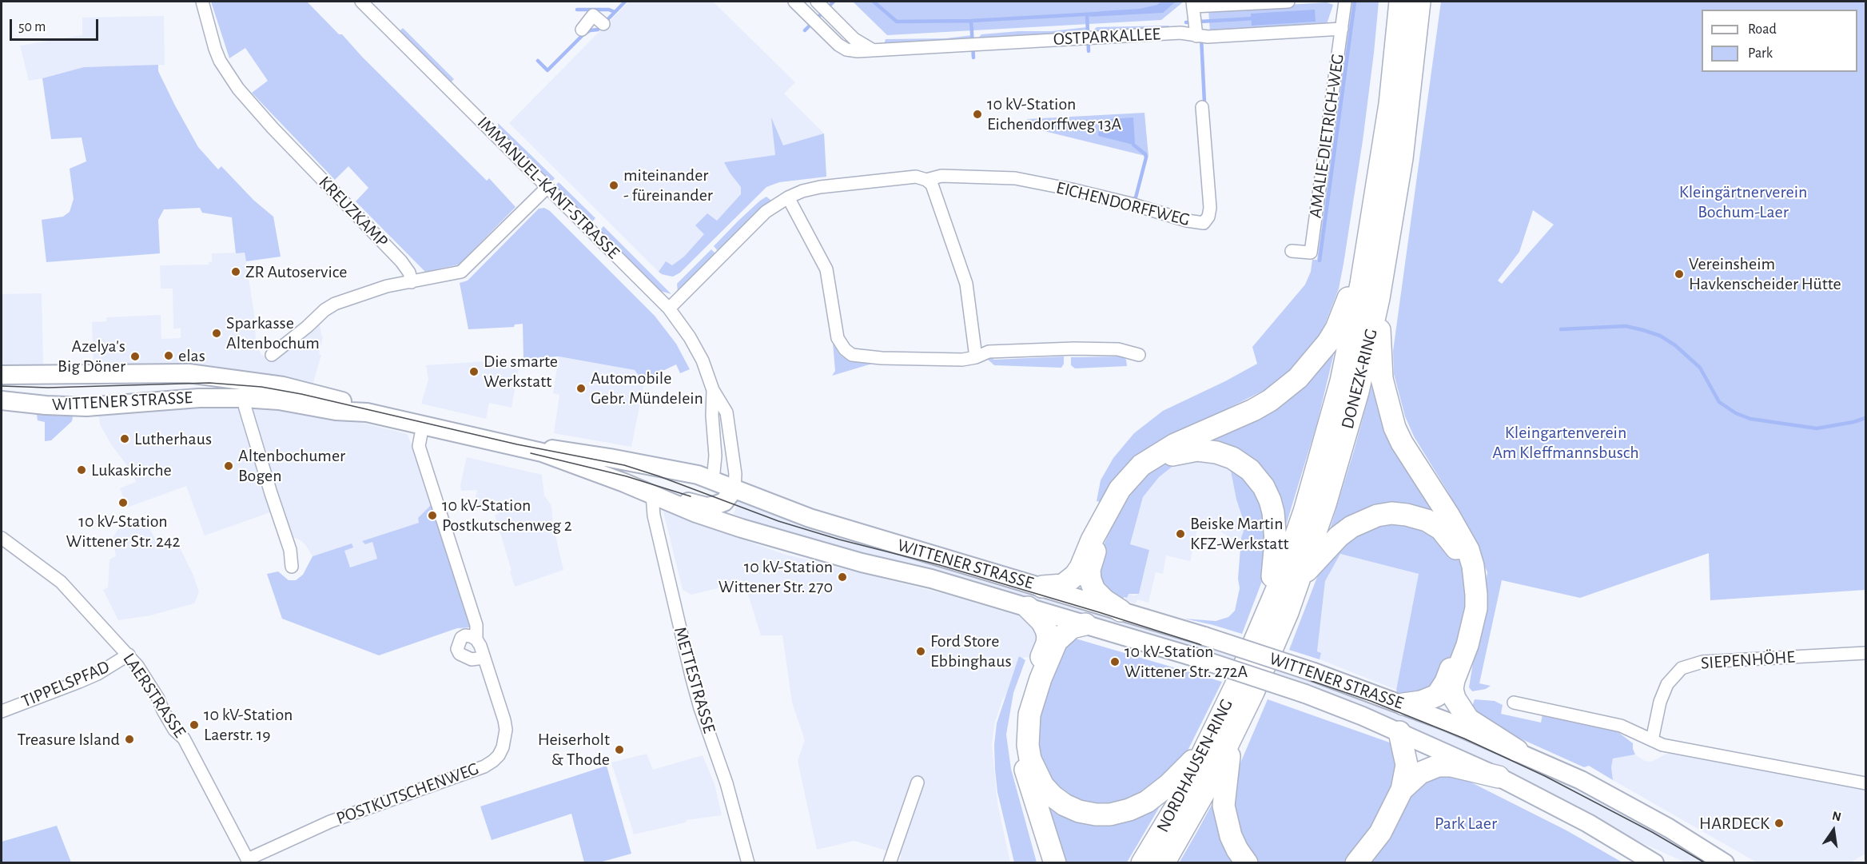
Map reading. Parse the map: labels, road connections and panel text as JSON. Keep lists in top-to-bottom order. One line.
{"streets":{"highway":["DONEZK-RING","NORDHAUSEN-RING"],"main road":["WITTENER STRASSE"],"street":["OSTPARKALLEE","AMALIE-DIETRICH-WEG","IMMANUEL-KANT-STRASSE","EICHENDORFFWEG","KREUZKAMP","SIEPENHÖHE","METTESTRASSE","TIPPELSPFAD","LAERSTRASSE","POSTKUTSCHENWEG"]},"crossings":[["OSTPARKALLEE","AMALIE-DIETRICH-WEG"],["IMMANUEL-KANT-STRASSE","EICHENDORFFWEG"],["IMMANUEL-KANT-STRASSE","WITTENER STRASSE"],["DONEZK-RING","NORDHAUSEN-RING"],["WITTENER STRASSE","METTESTRASSE"],["WITTENER STRASSE","POSTKUTSCHENWEG"],["TIPPELSPFAD","LAERSTRASSE"],["LAERSTRASSE","POSTKUTSCHENWEG"]],"parks":["Kleingärtnerverein Bochum-Laer","Kleingartenverein Am Kleffmannsbusch","Park Laer"],"places":["10 kV-Station Eichendorffweg 13A","miteinander - füreinander","ZR Autoservice","Vereinsheim Havkenscheider Hütte","Sparkasse Altenbochum","elas","Azelya's Big Döner","Die smarte Werkstatt","Automobile Gebr. Mündelein","Lutherhaus","Altenbochumer Bogen","Lukaskirche","10 kV-Station Wittener Str. 242","10 kV-Station Postkutschenweg 2","Beiske Martin KFZ-Werkstatt","10 kV-Station Wittener Str. 270","Ford Store Ebbinghaus","10 kV-Station Wittener Str. 272A","10 kV-Station Laerstr. 19","Treasure Island","Heiserholt & Thode","HARDECK"],"legend":["Road","Park"],"scale_bar":"50 m","north":"top"}
